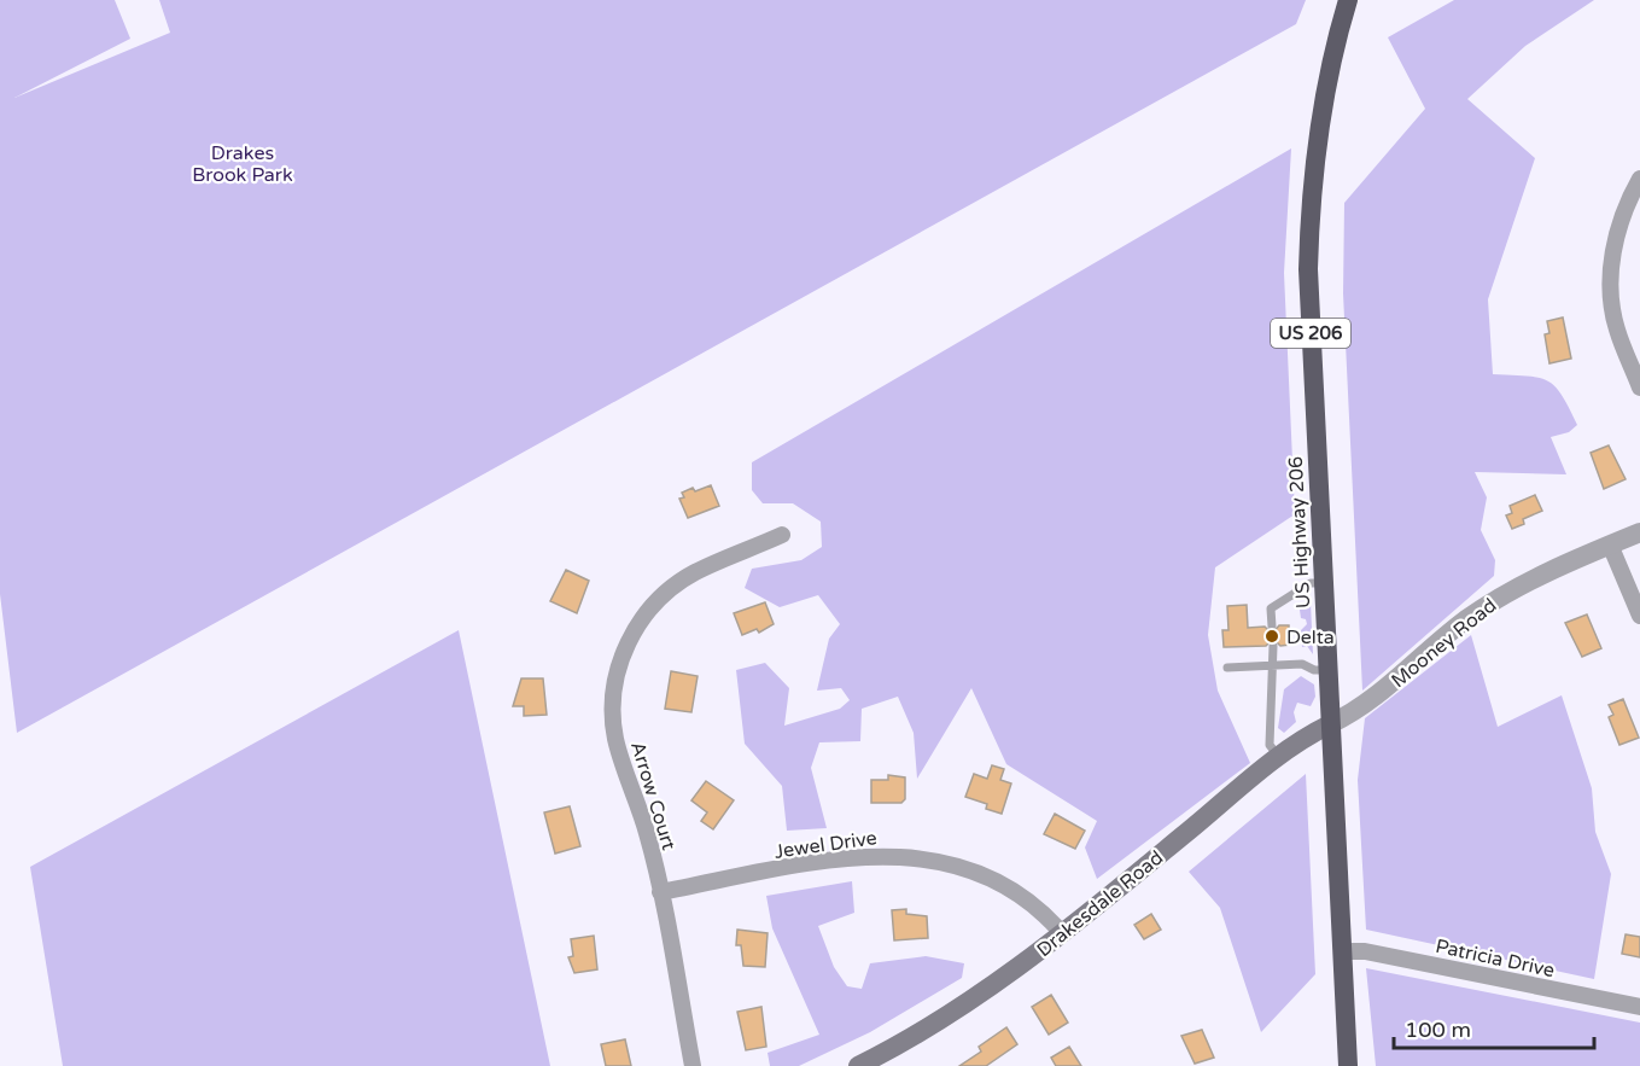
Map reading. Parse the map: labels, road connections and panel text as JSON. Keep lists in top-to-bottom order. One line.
{"streets":{"highway":["US 206","US Highway 206"],"main road":["Drakesdale Road"],"street":["Mooney Road","Arrow Court","Jewel Drive","Patricia Drive"]},"crossings":[["US Highway 206","Mooney Road"],["US Highway 206","Drakesdale Road"],["US Highway 206","Patricia Drive"],["Mooney Road","Drakesdale Road"],["Arrow Court","Jewel Drive"],["Jewel Drive","Drakesdale Road"]],"parks":["Drakes Brook Park"],"places":["Delta"],"scale_bar":"100 m"}
